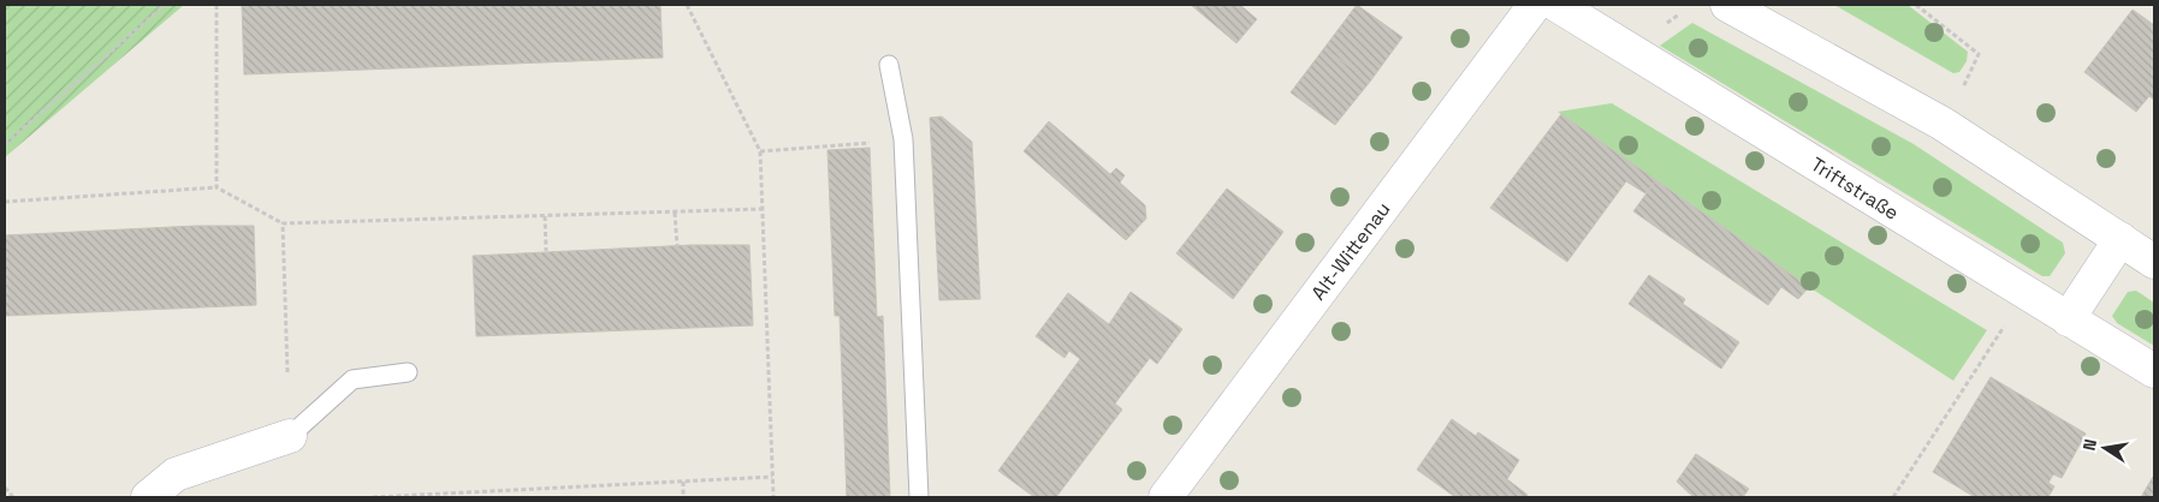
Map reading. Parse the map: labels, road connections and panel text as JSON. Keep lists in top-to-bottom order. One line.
{"streets":{"main road":["Triftstraße","Alt-Wittenau"]},"north":"left"}
